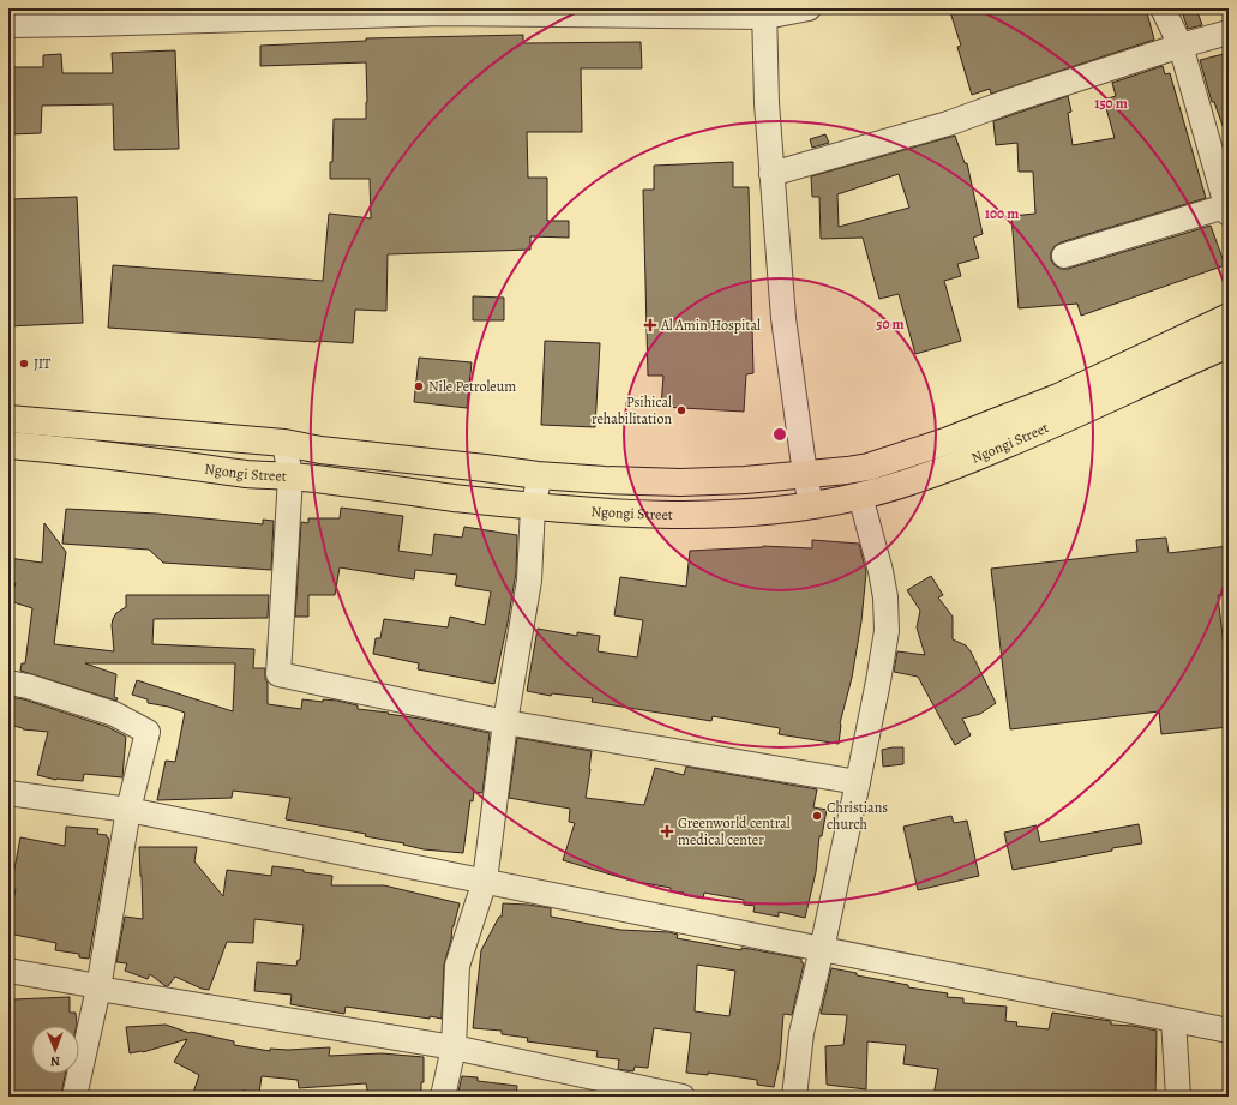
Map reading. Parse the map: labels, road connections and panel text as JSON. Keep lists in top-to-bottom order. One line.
{"streets":{"main road":["Ngongi Street"]},"places":{"health":["Al Amin Hospital","Greenworld central medical center"],"other":["JIT","Nile Petroleum","Psihical rehabilitation","Christians church"]},"north":"bottom","rings":["150 m","100 m","50 m"]}
